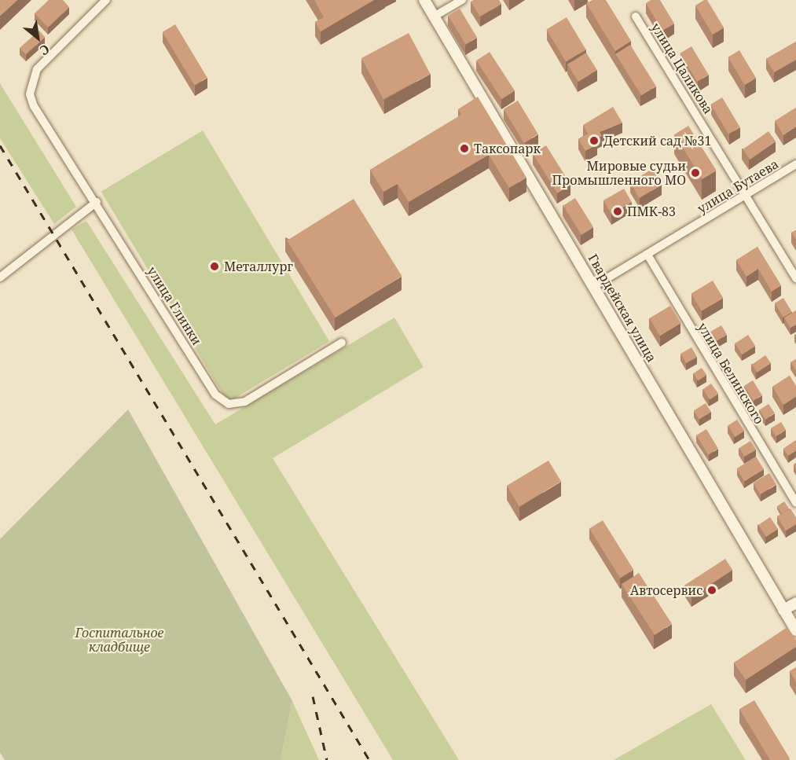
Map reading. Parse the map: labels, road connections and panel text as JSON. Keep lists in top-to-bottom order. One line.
{"streets":{"street":["улица Цаликова","улица Бутаева","улица Глинки","Гвардейская улица","улица Белинского"]},"crossings":[["улица Цаликова","улица Бутаева"],["улица Бутаева","Гвардейская улица"],["улица Бутаева","улица Белинского"]],"parks":["Госпитальное кладбище"],"places":["Детский сад №31","Таксопарк","Мировые судьи Промышленного МО","ПМК-83","Металлург","Автосервис"],"north":"bottom right"}
